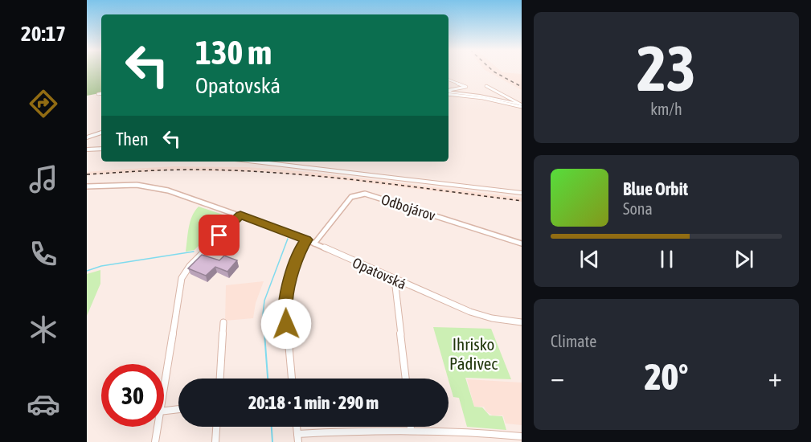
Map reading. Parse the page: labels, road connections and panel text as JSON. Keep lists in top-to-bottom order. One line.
{"streets":{"street":["Odbojárov","Opatovská"]},"crossings":[["Odbojárov","Opatovská"]],"parks":["Ihrisko Pádivec"],"page":{"tabs":"20:17","tile":[["23","km/h"],"Climate"],"turn":["130 m","Opatovská"],"then":"Then","song":["Blue Orbit","Sona"],"heat":["−","20°","+"],"limit":"30","trip":"20:18 · 1 min · 290 m"}}
